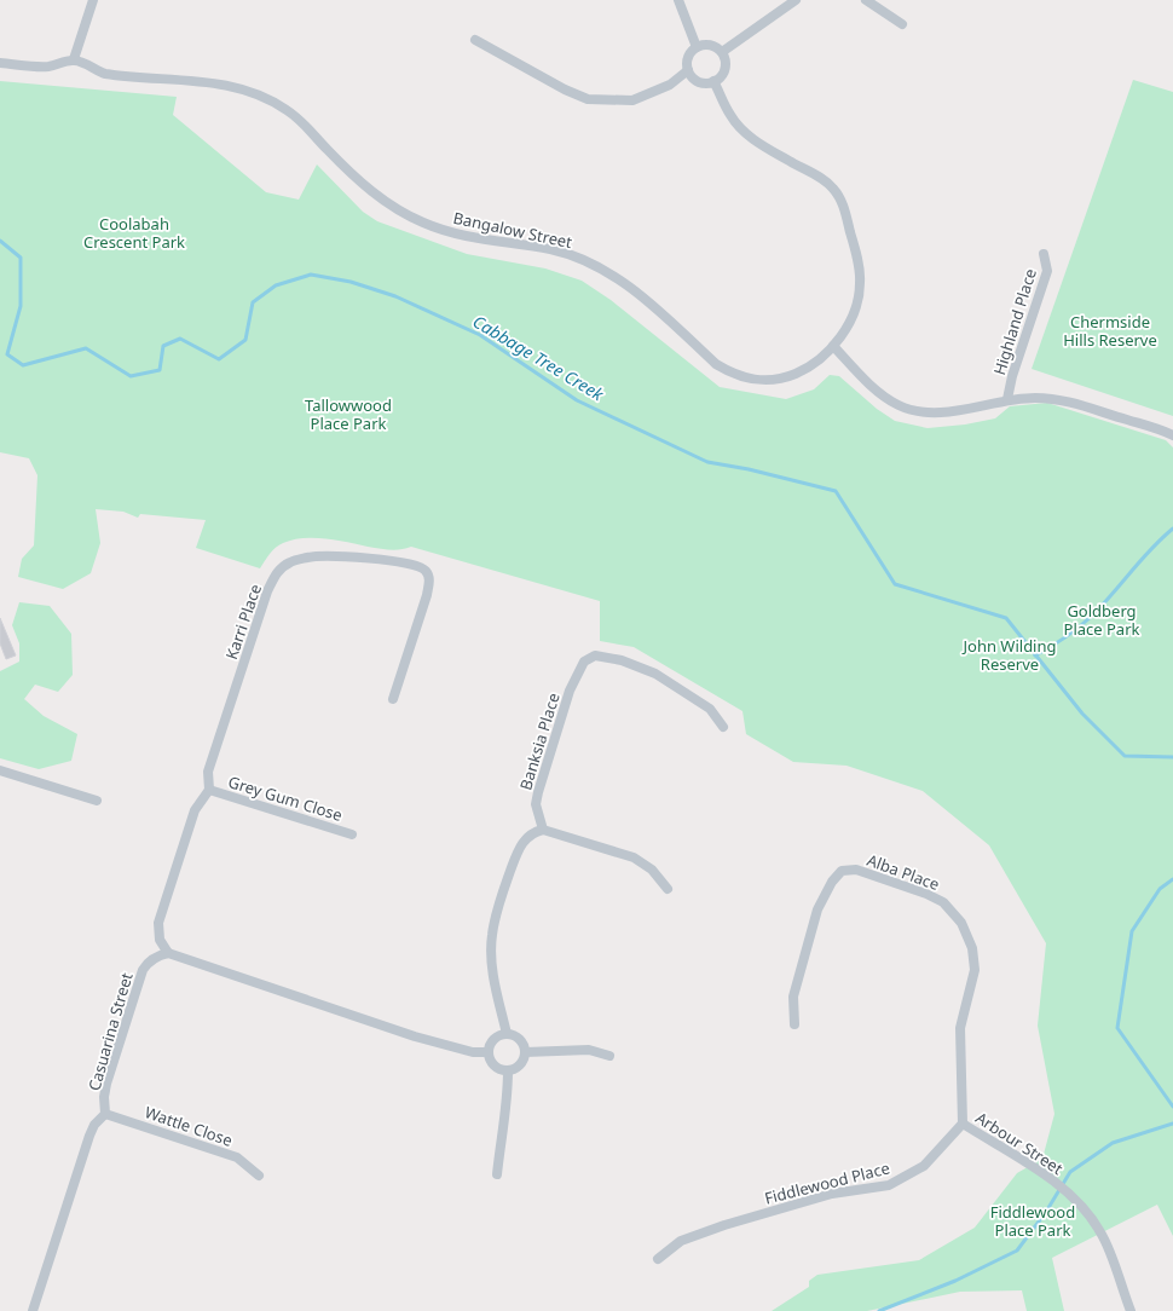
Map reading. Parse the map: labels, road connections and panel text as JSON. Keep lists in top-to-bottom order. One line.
{"streets":{"street":["Bangalow Street","Highland Place","Karri Place","Banksia Place","Grey Gum Close","Alba Place","Casuarina Street","Wattle Close","Arbour Street","Fiddlewood Place"]},"crossings":[["Karri Place","Grey Gum Close"],["Alba Place","Arbour Street"],["Alba Place","Fiddlewood Place"],["Casuarina Street","Wattle Close"],["Arbour Street","Fiddlewood Place"]],"water":["Cabbage Tree Creek"],"parks":["Coolabah Crescent Park","Chermside Hills Reserve","Tallowwood Place Park","Goldberg Place Park","John Wilding Reserve","Fiddlewood Place Park"]}
